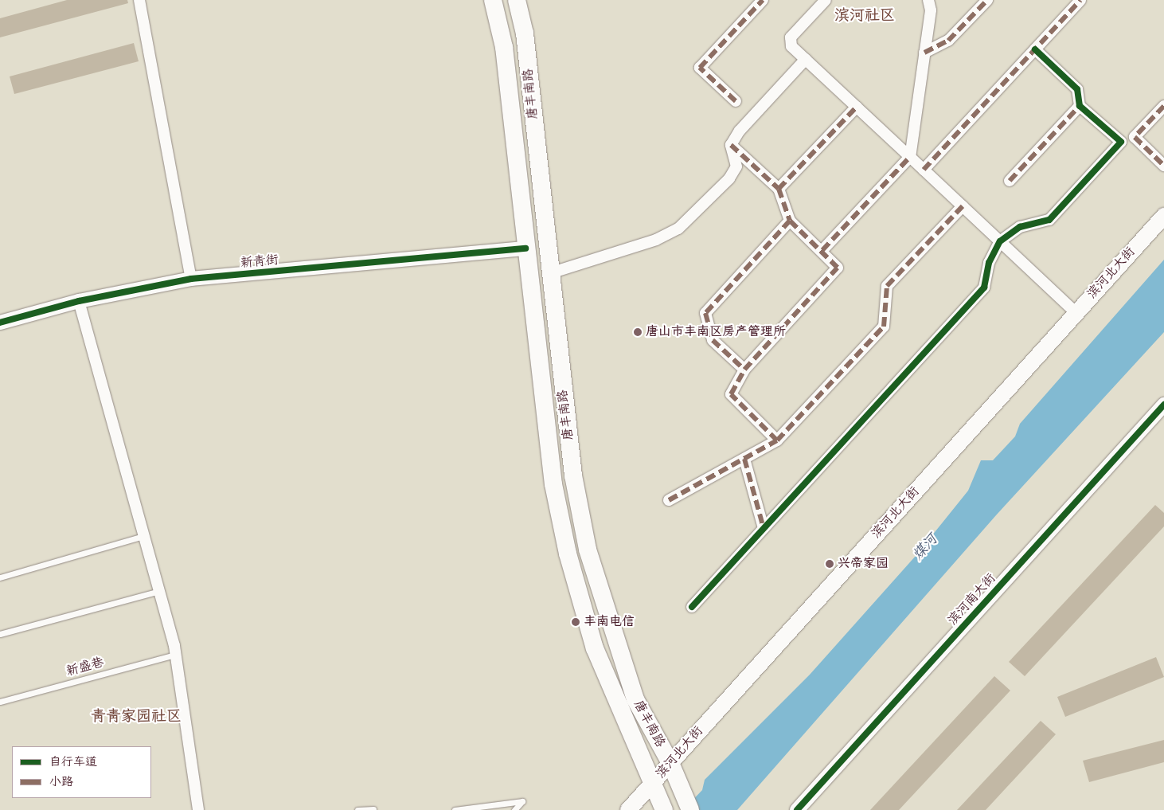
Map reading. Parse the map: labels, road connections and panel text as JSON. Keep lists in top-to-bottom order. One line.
{"streets":{"main road":["唐丰南路","滨河北大街"],"street":["新青街","滨河南大街"],"lane":["新盛巷"]},"crossings":[["唐丰南路","新青街"],["唐丰南路","滨河北大街"]],"districts":["滨河社区","青青家园社区"],"water":["煤河"],"places":["唐山市丰南区房产管理所","兴帝家园","丰南电信"],"legend":["自行车道","小路"]}
